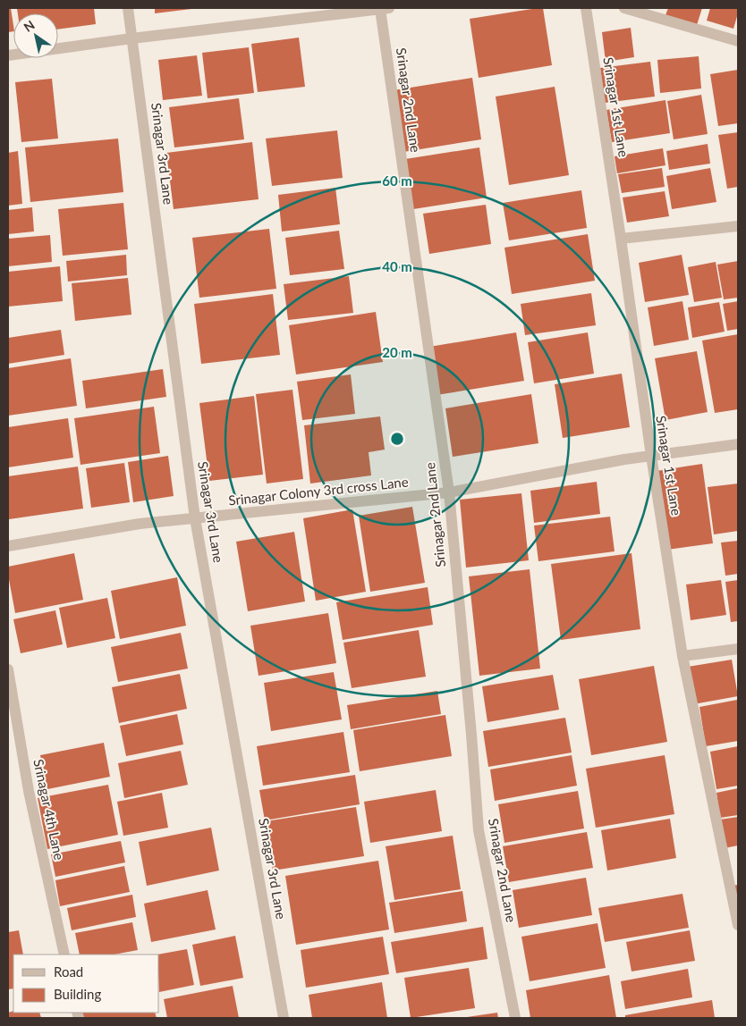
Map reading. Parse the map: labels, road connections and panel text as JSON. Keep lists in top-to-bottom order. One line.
{"streets":{"street":["Srinagar 2nd Lane","Srinagar 1st Lane","Srinagar 3rd Lane","Srinagar Colony 3rd cross Lane","Srinagar 4th Lane"]},"crossings":[["Srinagar 2nd Lane","Srinagar Colony 3rd cross Lane"],["Srinagar 1st Lane","Srinagar Colony 3rd cross Lane"],["Srinagar 3rd Lane","Srinagar Colony 3rd cross Lane"]],"legend":["Road","Building"],"north":"top left","rings":["60 m","40 m","20 m"]}
